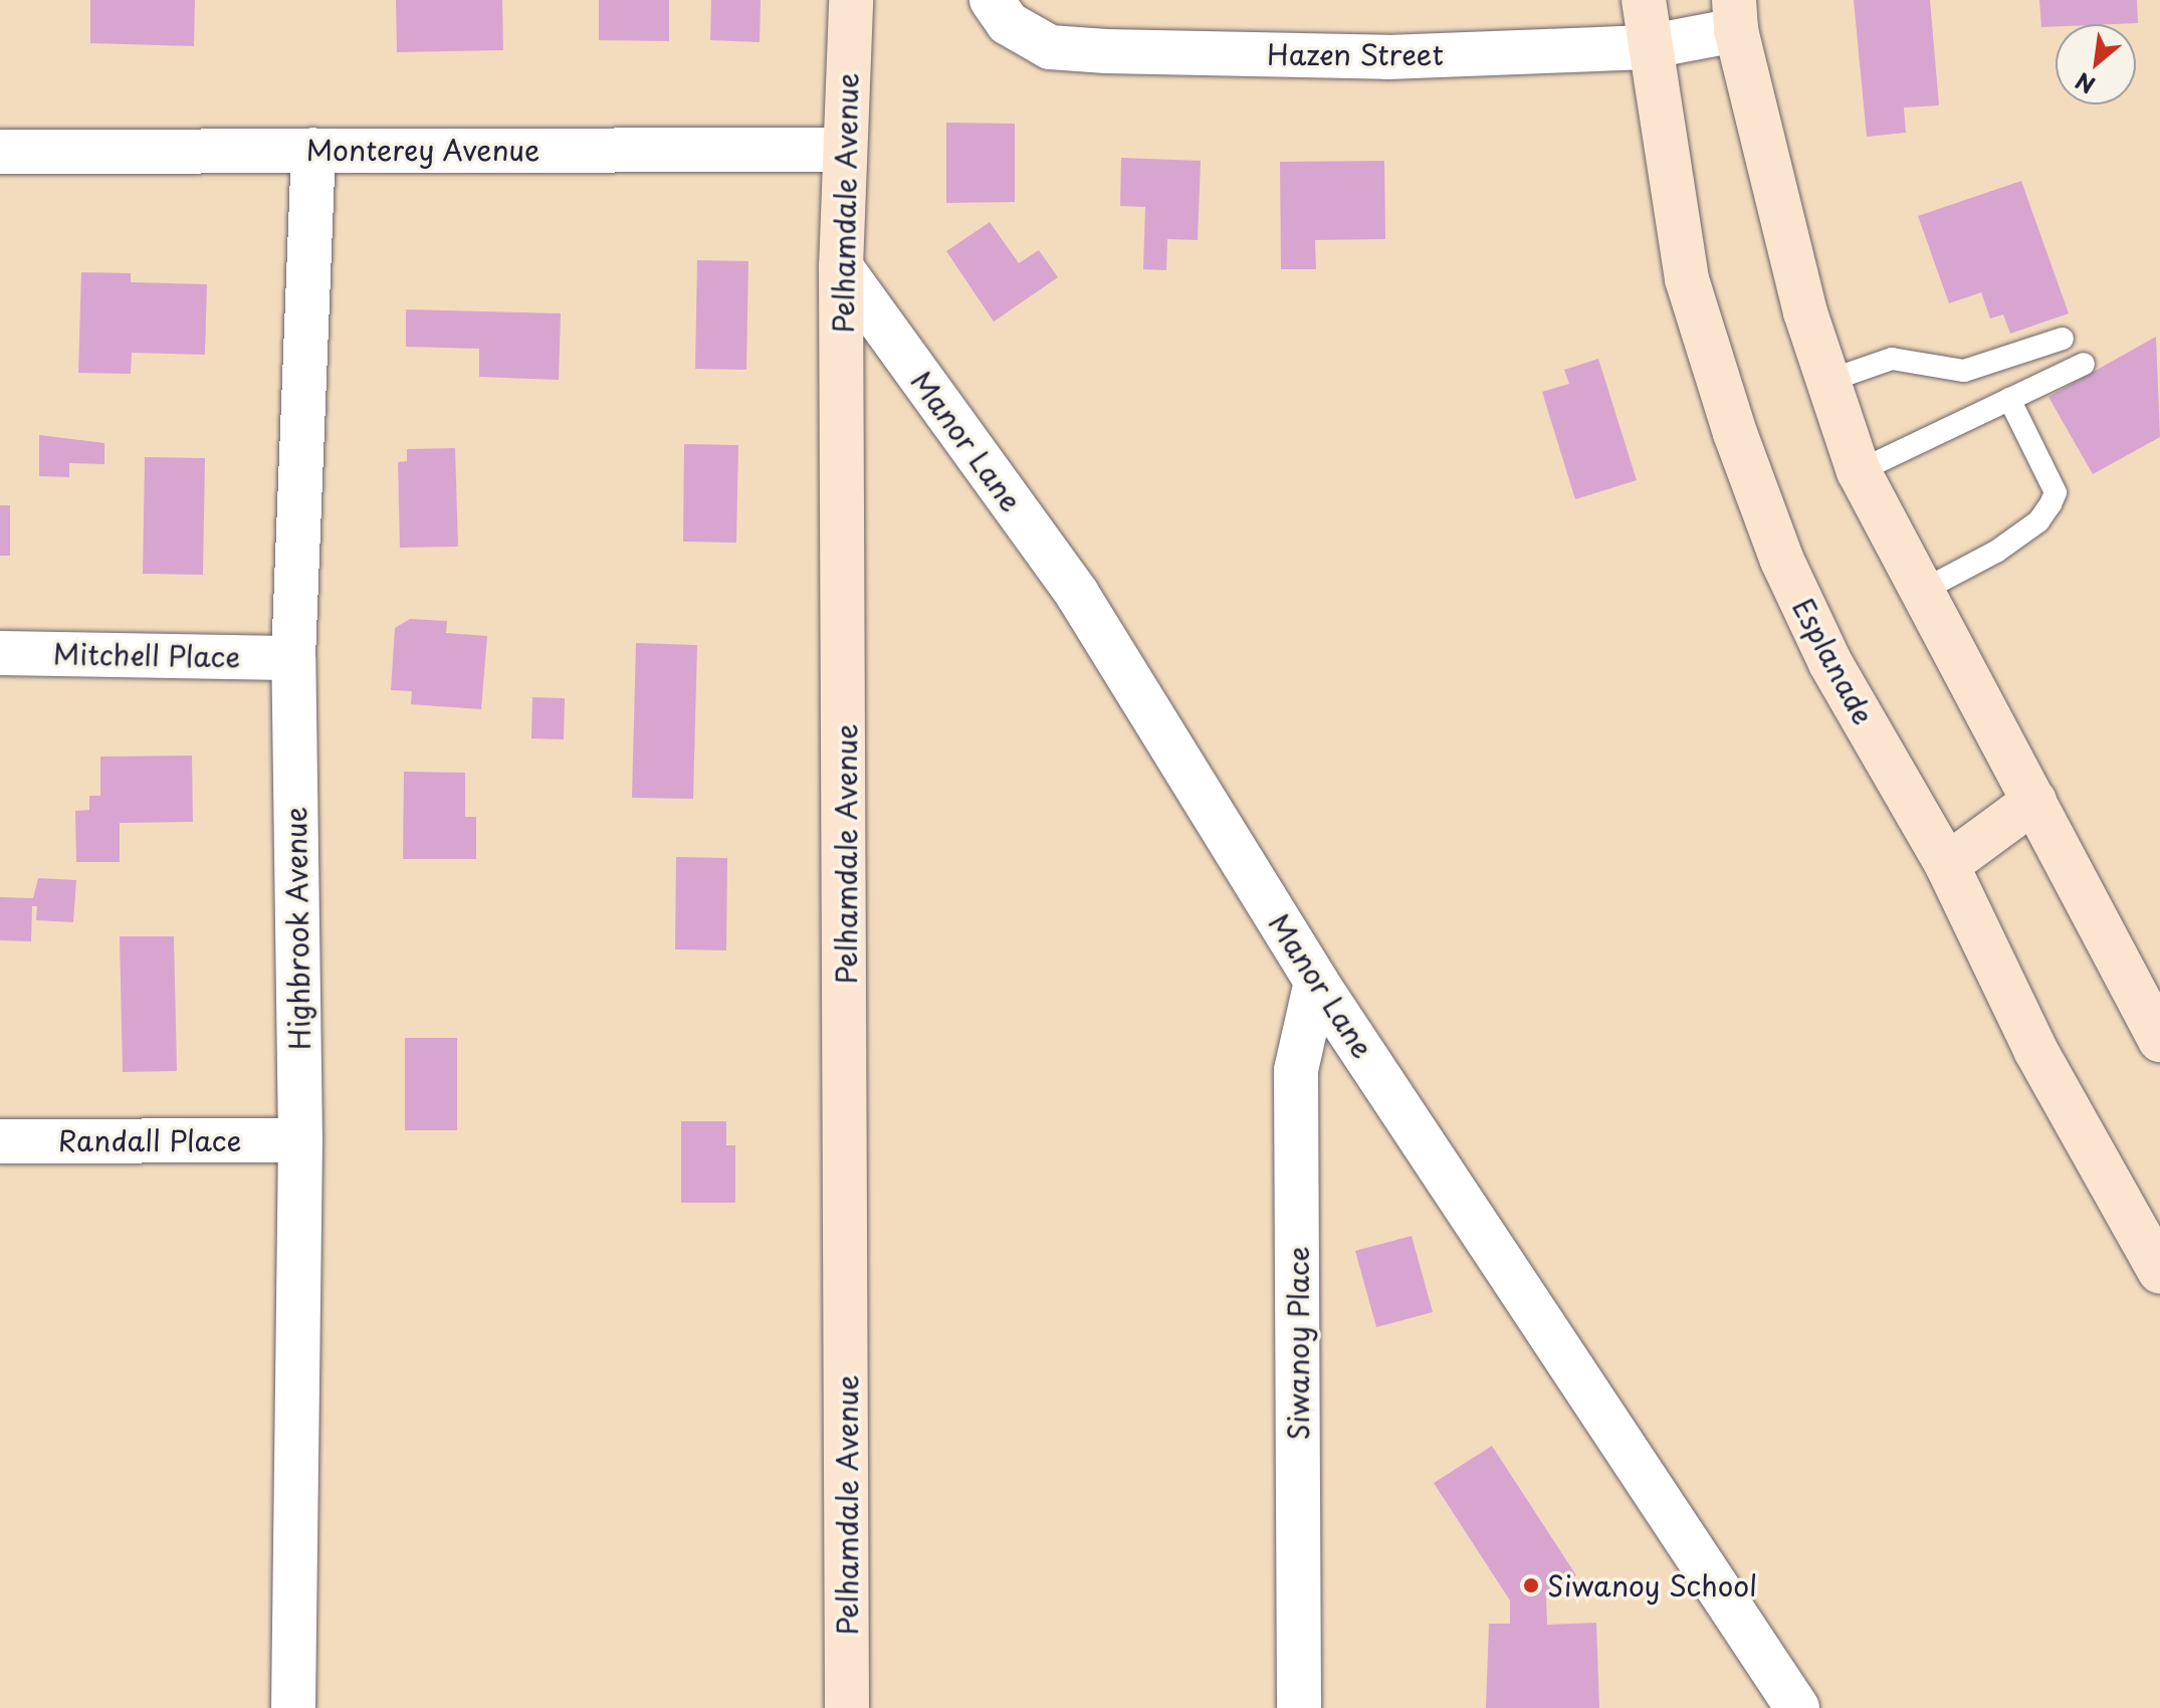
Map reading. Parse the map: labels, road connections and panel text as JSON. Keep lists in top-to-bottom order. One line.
{"streets":{"street":["Hazen Street","Monterey Avenue","Pelhamdale Avenue","Manor Lane","Mitchell Place","Esplanade","Highbrook Avenue","Randall Place","Siwanoy Place"]},"crossings":[["Hazen Street","Esplanade"],["Monterey Avenue","Pelhamdale Avenue"],["Monterey Avenue","Highbrook Avenue"],["Pelhamdale Avenue","Manor Lane"],["Manor Lane","Siwanoy Place"],["Mitchell Place","Highbrook Avenue"],["Highbrook Avenue","Randall Place"]],"places":["Siwanoy School"],"north":"bottom left"}
